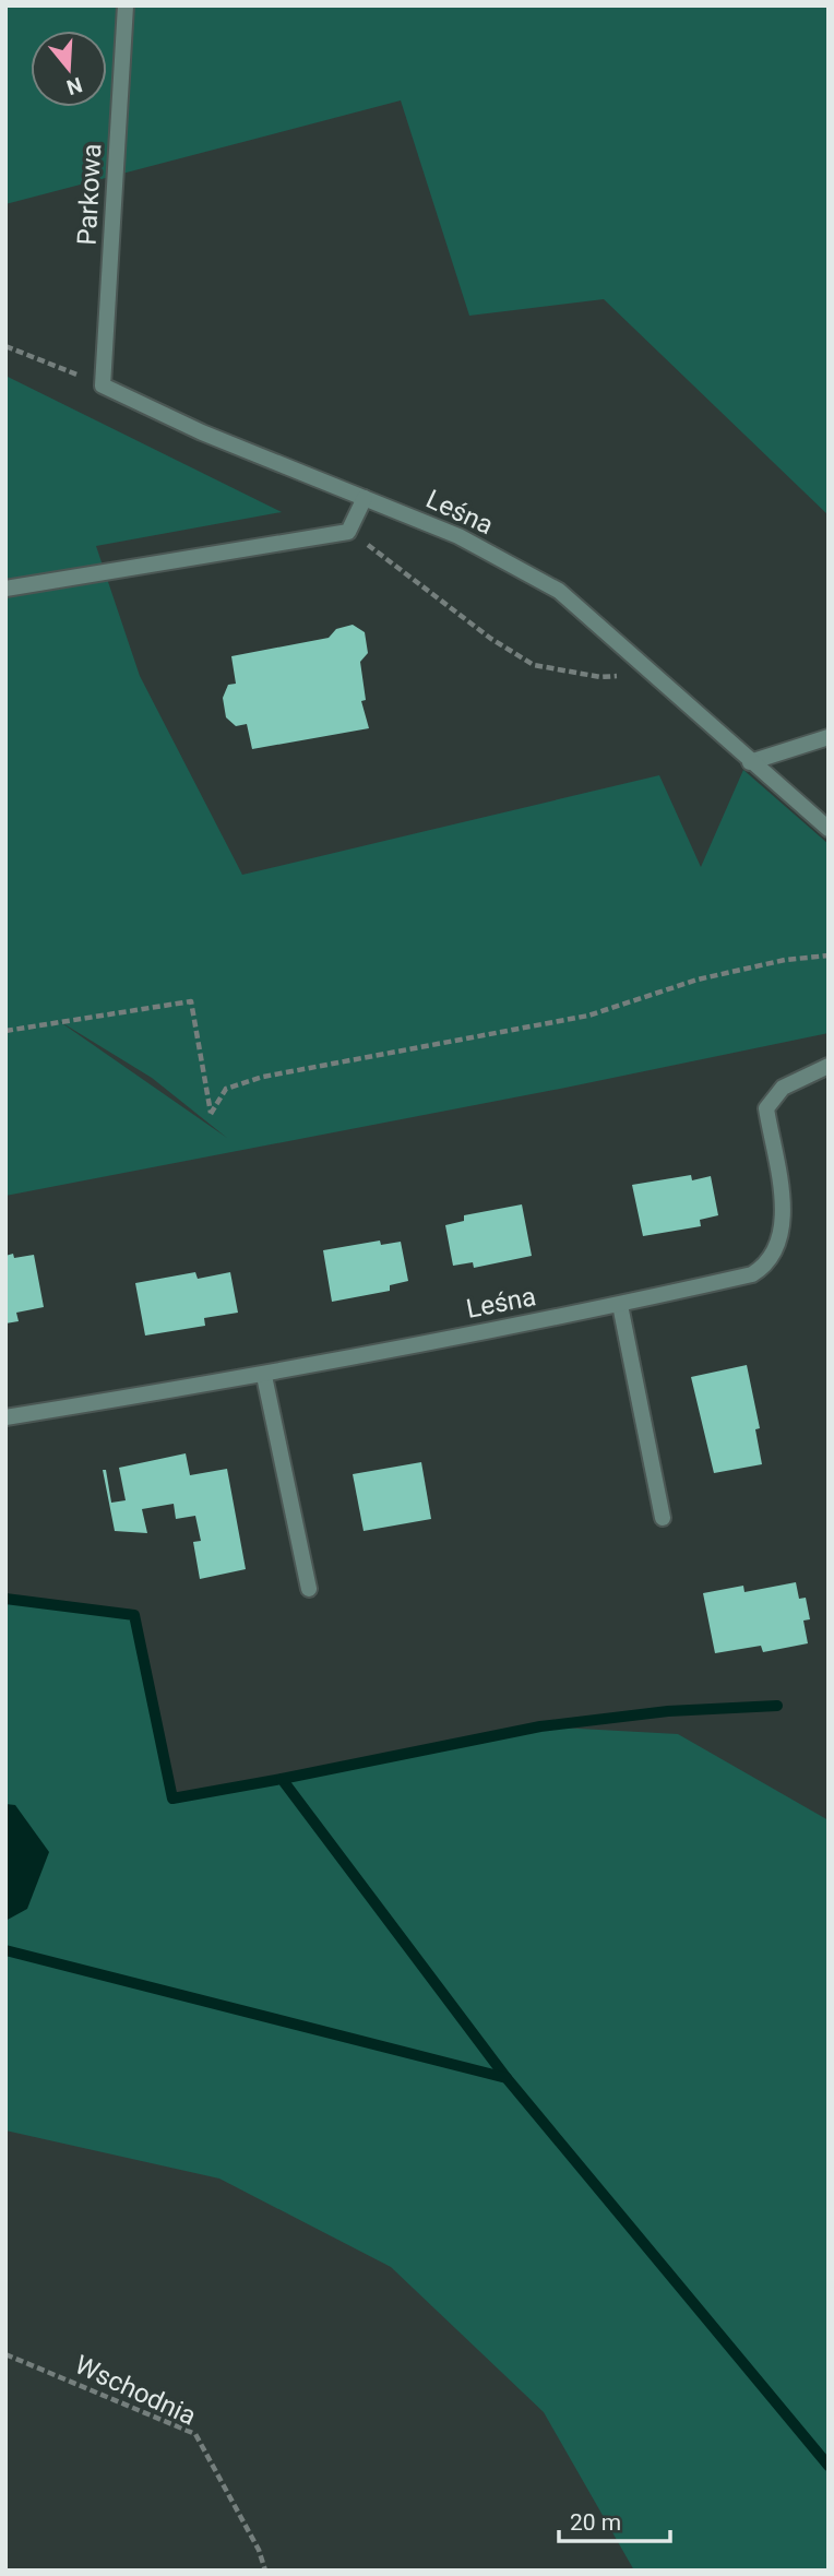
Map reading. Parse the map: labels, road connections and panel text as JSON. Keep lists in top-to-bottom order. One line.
{"streets":{"street":["Parkowa","Leśna"],"path":["Wschodnia"]},"crossings":[["Parkowa","Leśna"]],"scale_bar":"20 m","north":"bottom"}
